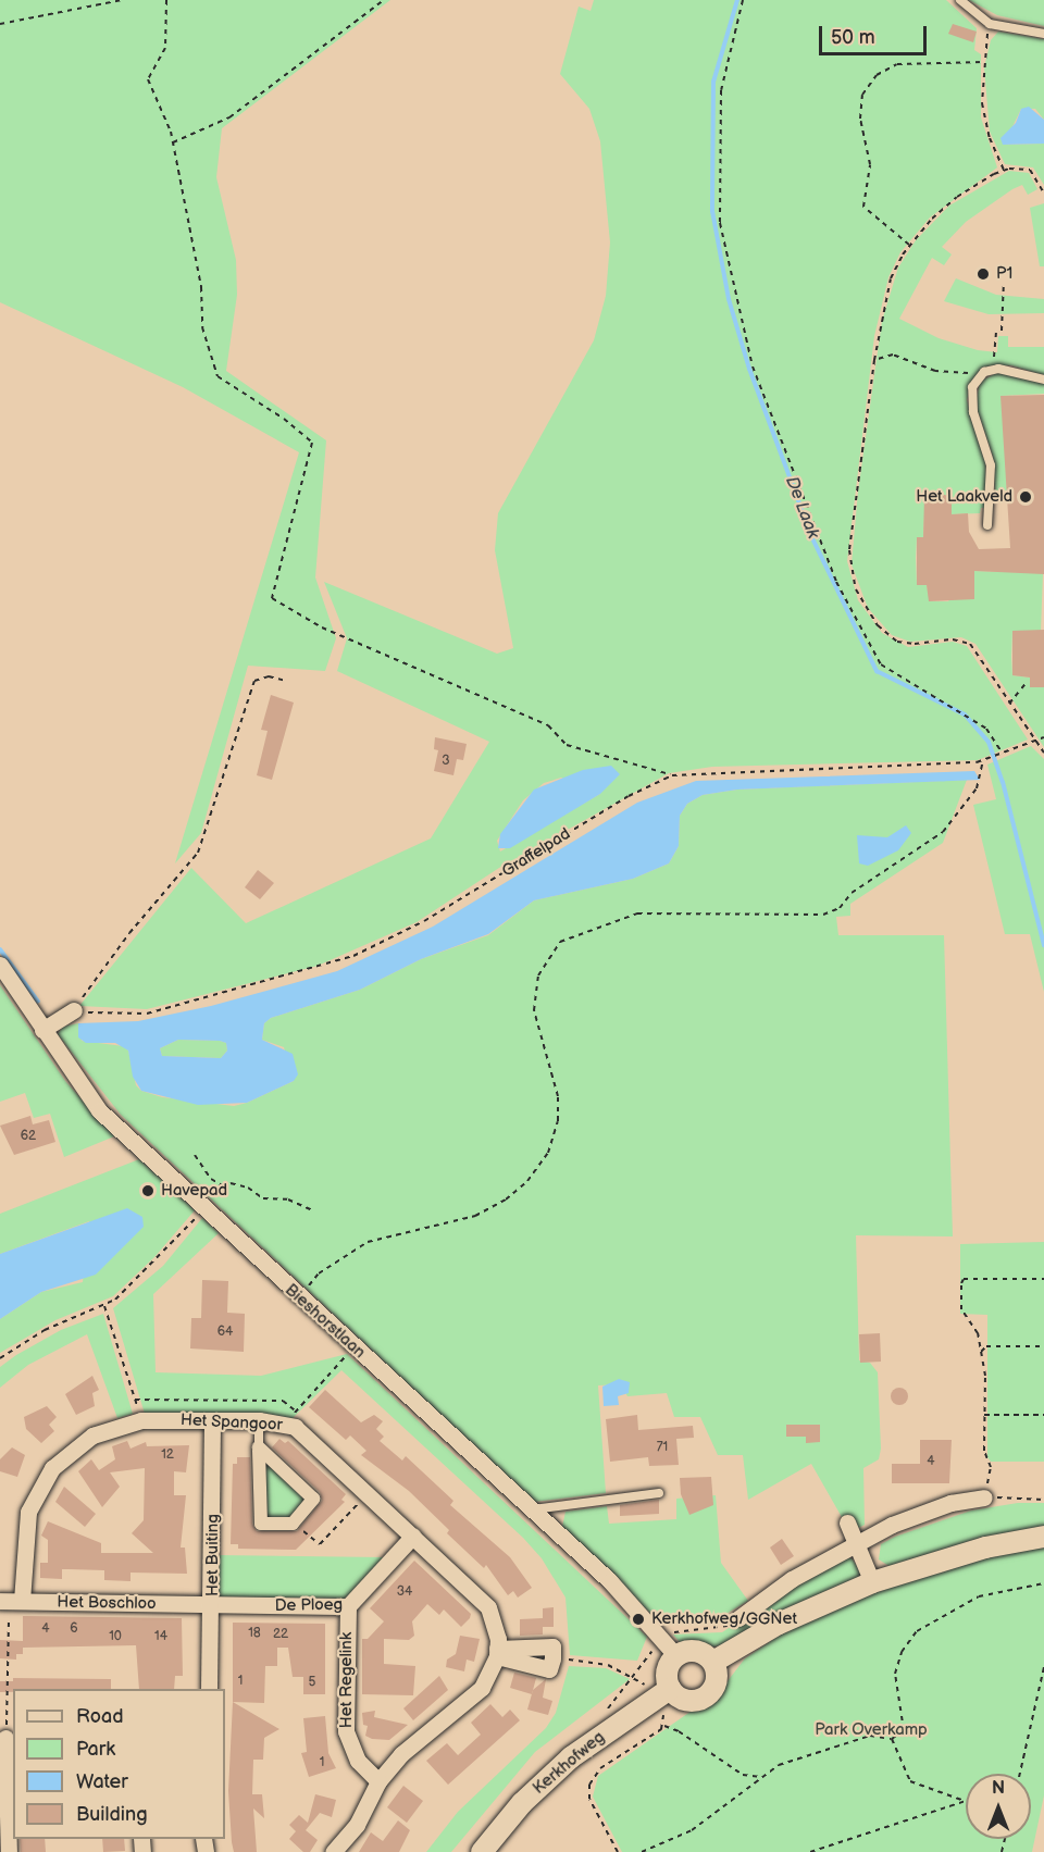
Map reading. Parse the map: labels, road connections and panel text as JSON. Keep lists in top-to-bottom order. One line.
{"streets":{"street":["Bieshorstlaan","Het Spangoor","Het Buiting","Het Boschloo","De Ploeg","Het Regelink","Kerkhofweg"],"path":["Graffelpad"]},"crossings":[["Bieshorstlaan","Kerkhofweg"],["Het Spangoor","Het Buiting"],["Het Spangoor","Het Boschloo"],["Het Spangoor","De Ploeg"],["Het Buiting","Het Boschloo"],["Het Buiting","De Ploeg"],["Het Boschloo","De Ploeg"],["De Ploeg","Het Regelink"]],"water":["De Laak"],"parks":["Park Overkamp"],"places":["P1","Het Laakveld","Havepad","Kerkhofweg/GGNet"],"house_numbers":["3","62","64","71","12","4","34","4","6","18","22","10","14","1","5","1"],"legend":["Road","Park","Water","Building"],"scale_bar":"50 m","north":"top"}
